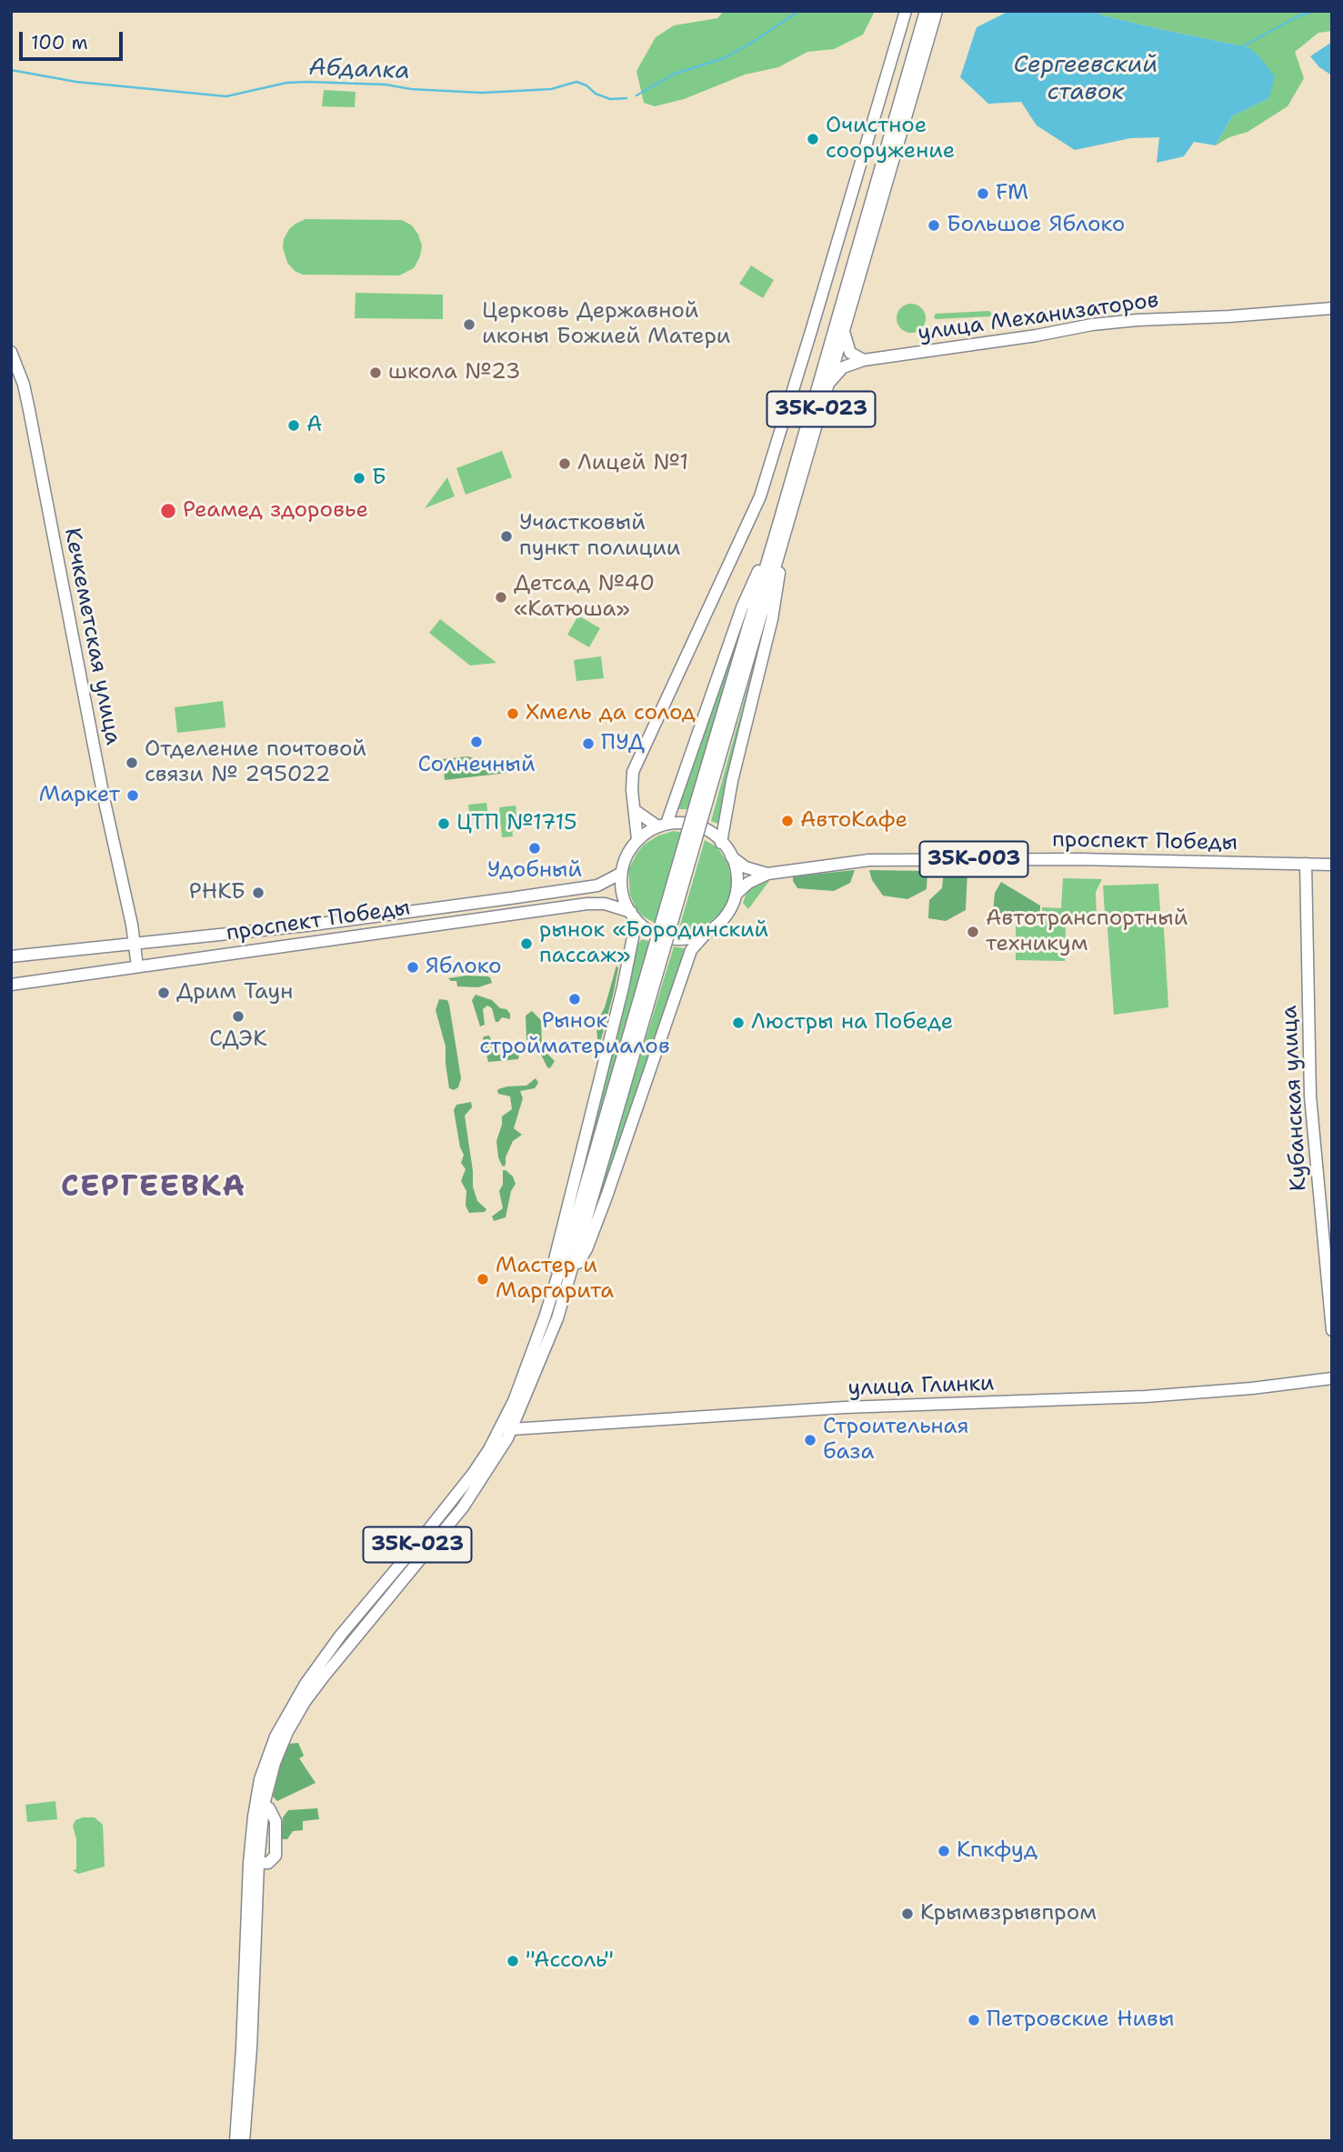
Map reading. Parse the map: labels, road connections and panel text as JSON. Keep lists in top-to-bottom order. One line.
{"streets":{"main road":["улица Механизаторов","35К-023","Кечкеметская улица","проспект Победы","35К-003","Кубанская улица","улица Глинки"]},"crossings":[["улица Механизаторов","35К-023"],["35К-023","улица Глинки"],["Кечкеметская улица","проспект Победы"],["проспект Победы","Кубанская улица"]],"districts":["СЕРГЕЕВКА"],"water":["Сергеевский ставок","Абдалка"],"places":["Очистное сооружение","FM","Большое Яблоко","Церковь Державной иконы Божией Матери","школа №23","А","Лицей №1","Б","Реамед здоровье","Участковый пункт полиции","Детсад №40 «Катюша»","Хмель да солод","Солнечный","ПУД","Отделение почтовой связи № 295022","Маркет","АвтоКафе","ЦТП №1715","Удобный","РНКБ","Автотранспортный техникум","рынок «Бородинский пассаж»","Яблоко","Дрим Таун","Рынок стройматериалов","СДЭК","Люстры на Победе","Мастер и Маргарита","Строительная база","Кпкфуд","Крымвзрывпром","\"Ассоль\"","Петровские Нивы"],"scale_bar":"100 m"}
